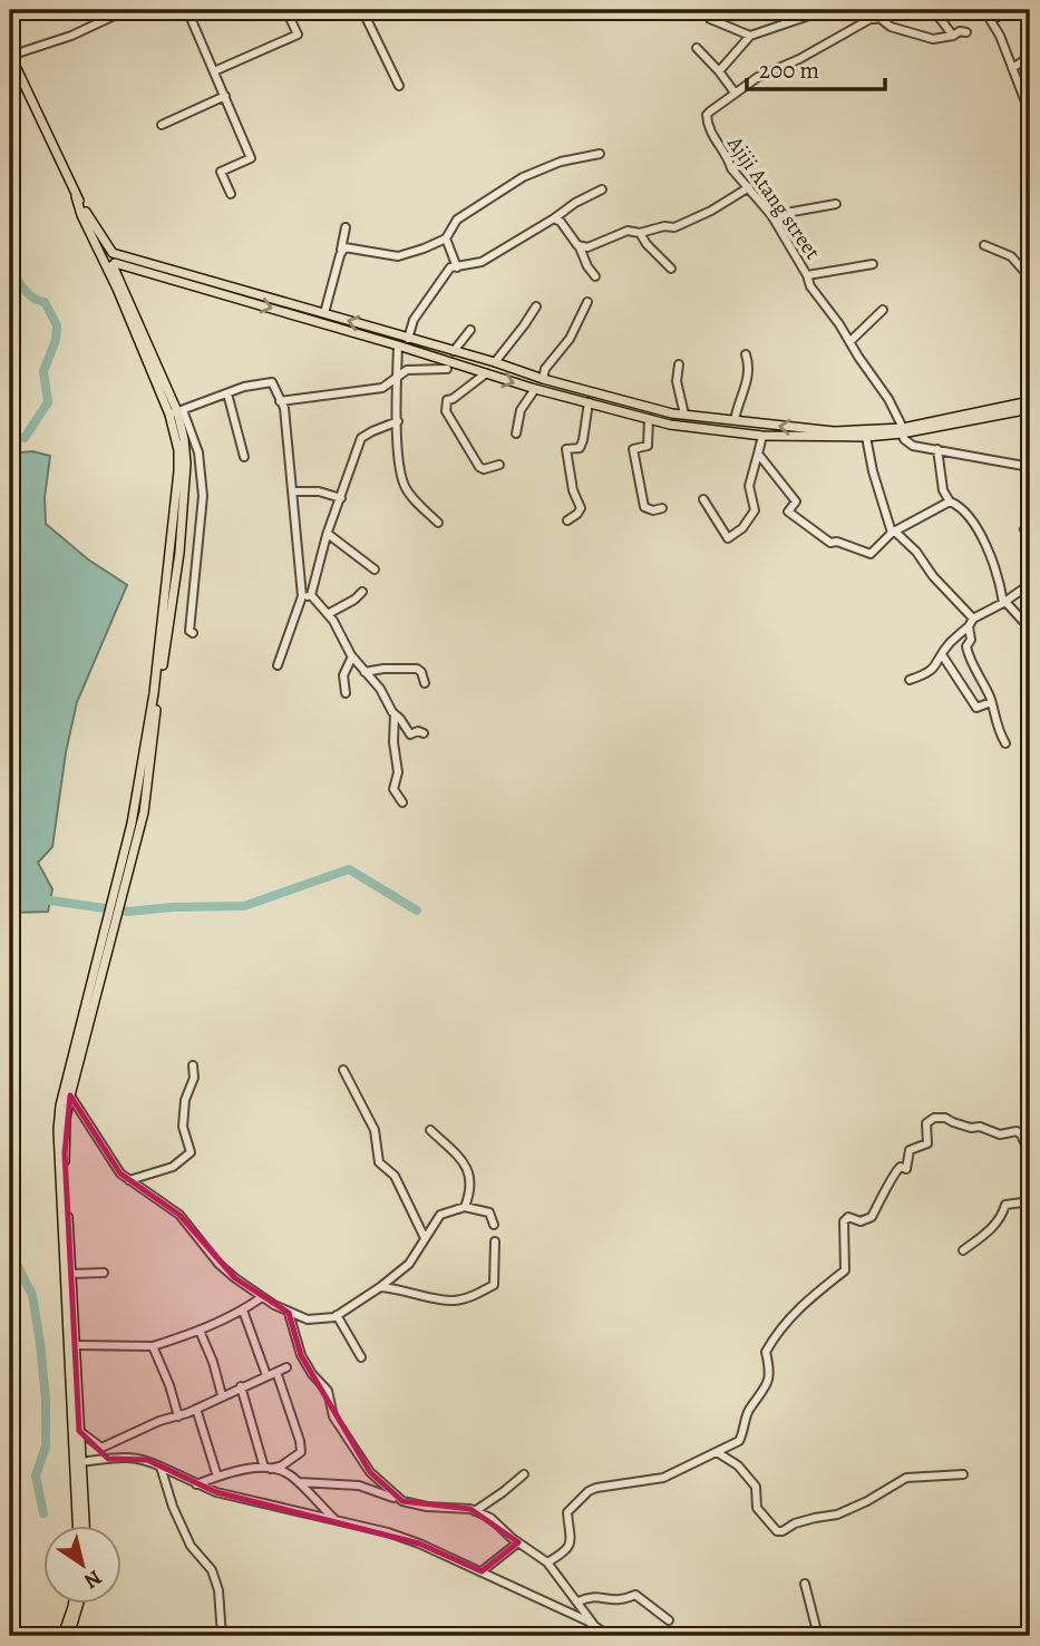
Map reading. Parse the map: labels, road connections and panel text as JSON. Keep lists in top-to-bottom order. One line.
{"streets":{"street":["Ajiji Atang street"]},"scale_bar":"200 m","north":"bottom right"}
